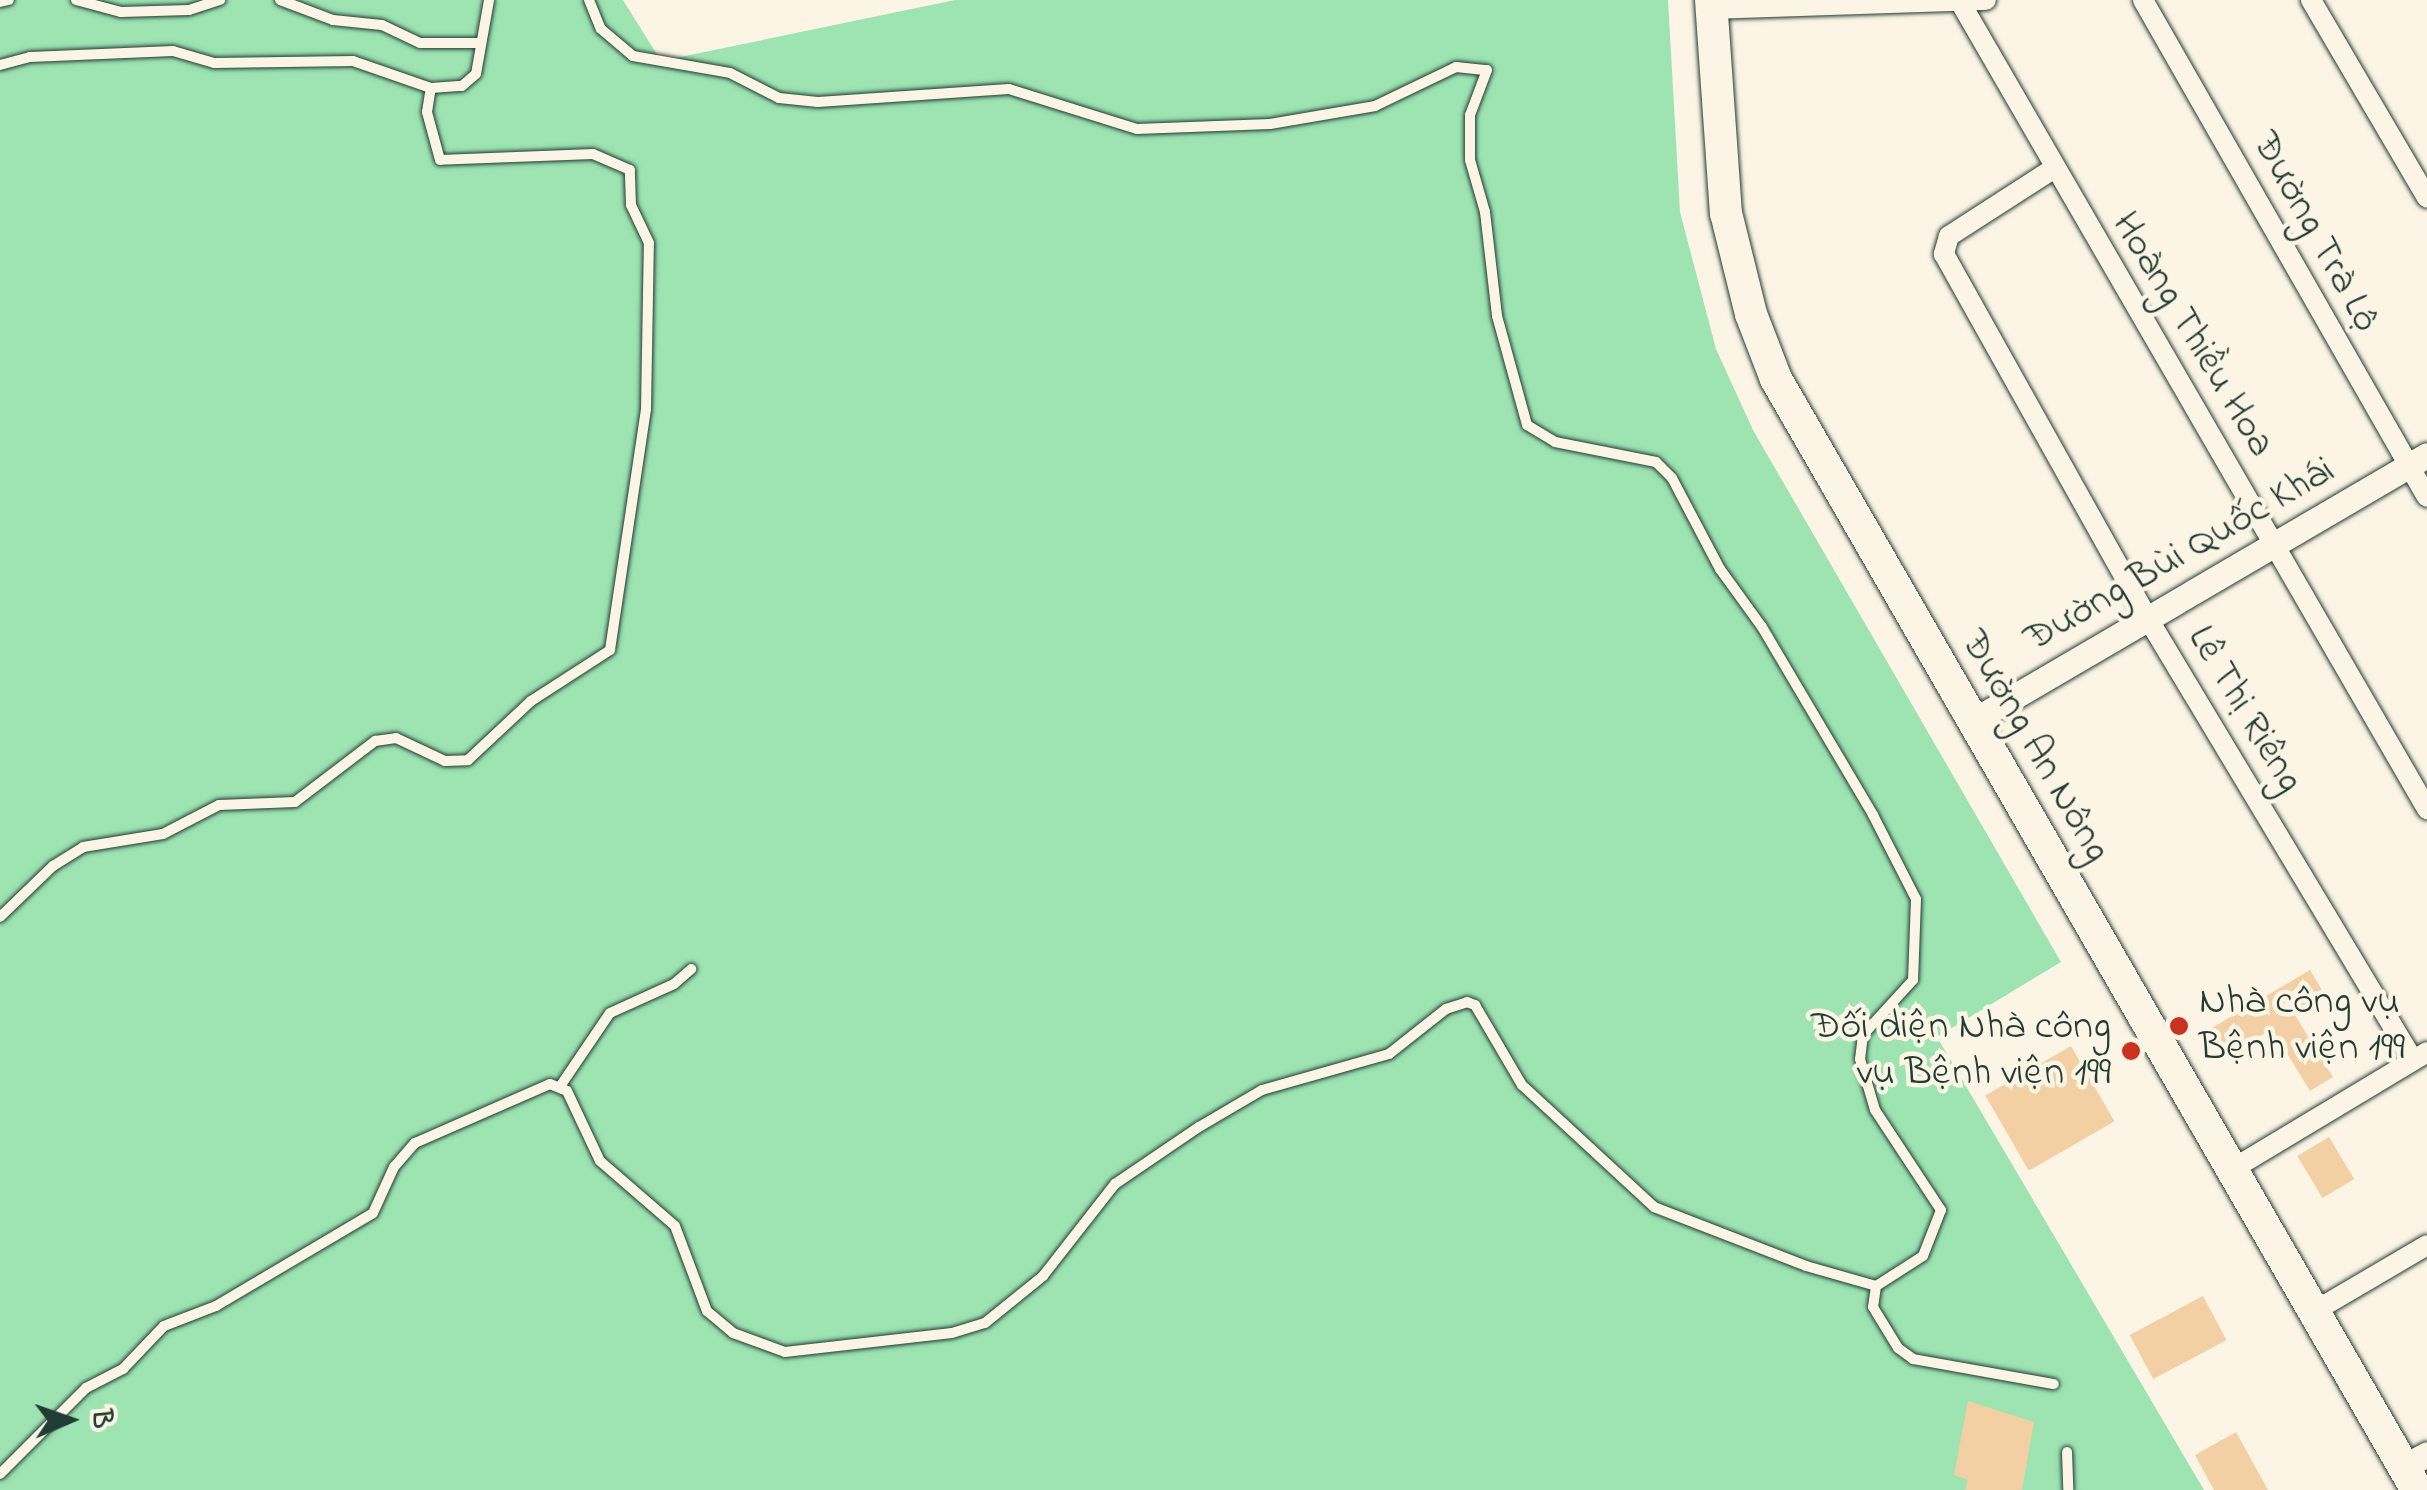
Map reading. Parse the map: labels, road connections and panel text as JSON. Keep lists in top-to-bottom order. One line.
{"streets":{"main road":["Đường An Nông"],"street":["Đường Trà Lộ","Hoàng Thiều Hoa","Đường Bùi Quốc Khái","Lê Thị Riêng"]},"crossings":[["Đường Trà Lộ","Đường Bùi Quốc Khái"],["Hoàng Thiều Hoa","Đường Bùi Quốc Khái"],["Hoàng Thiều Hoa","Lê Thị Riêng"],["Đường Bùi Quốc Khái","Lê Thị Riêng"],["Đường Bùi Quốc Khái","Đường An Nông"]],"places":["Nhà công vụ Bệnh viện 199","Đối diện Nhà công vụ Bệnh viện 199"],"north":"right"}
